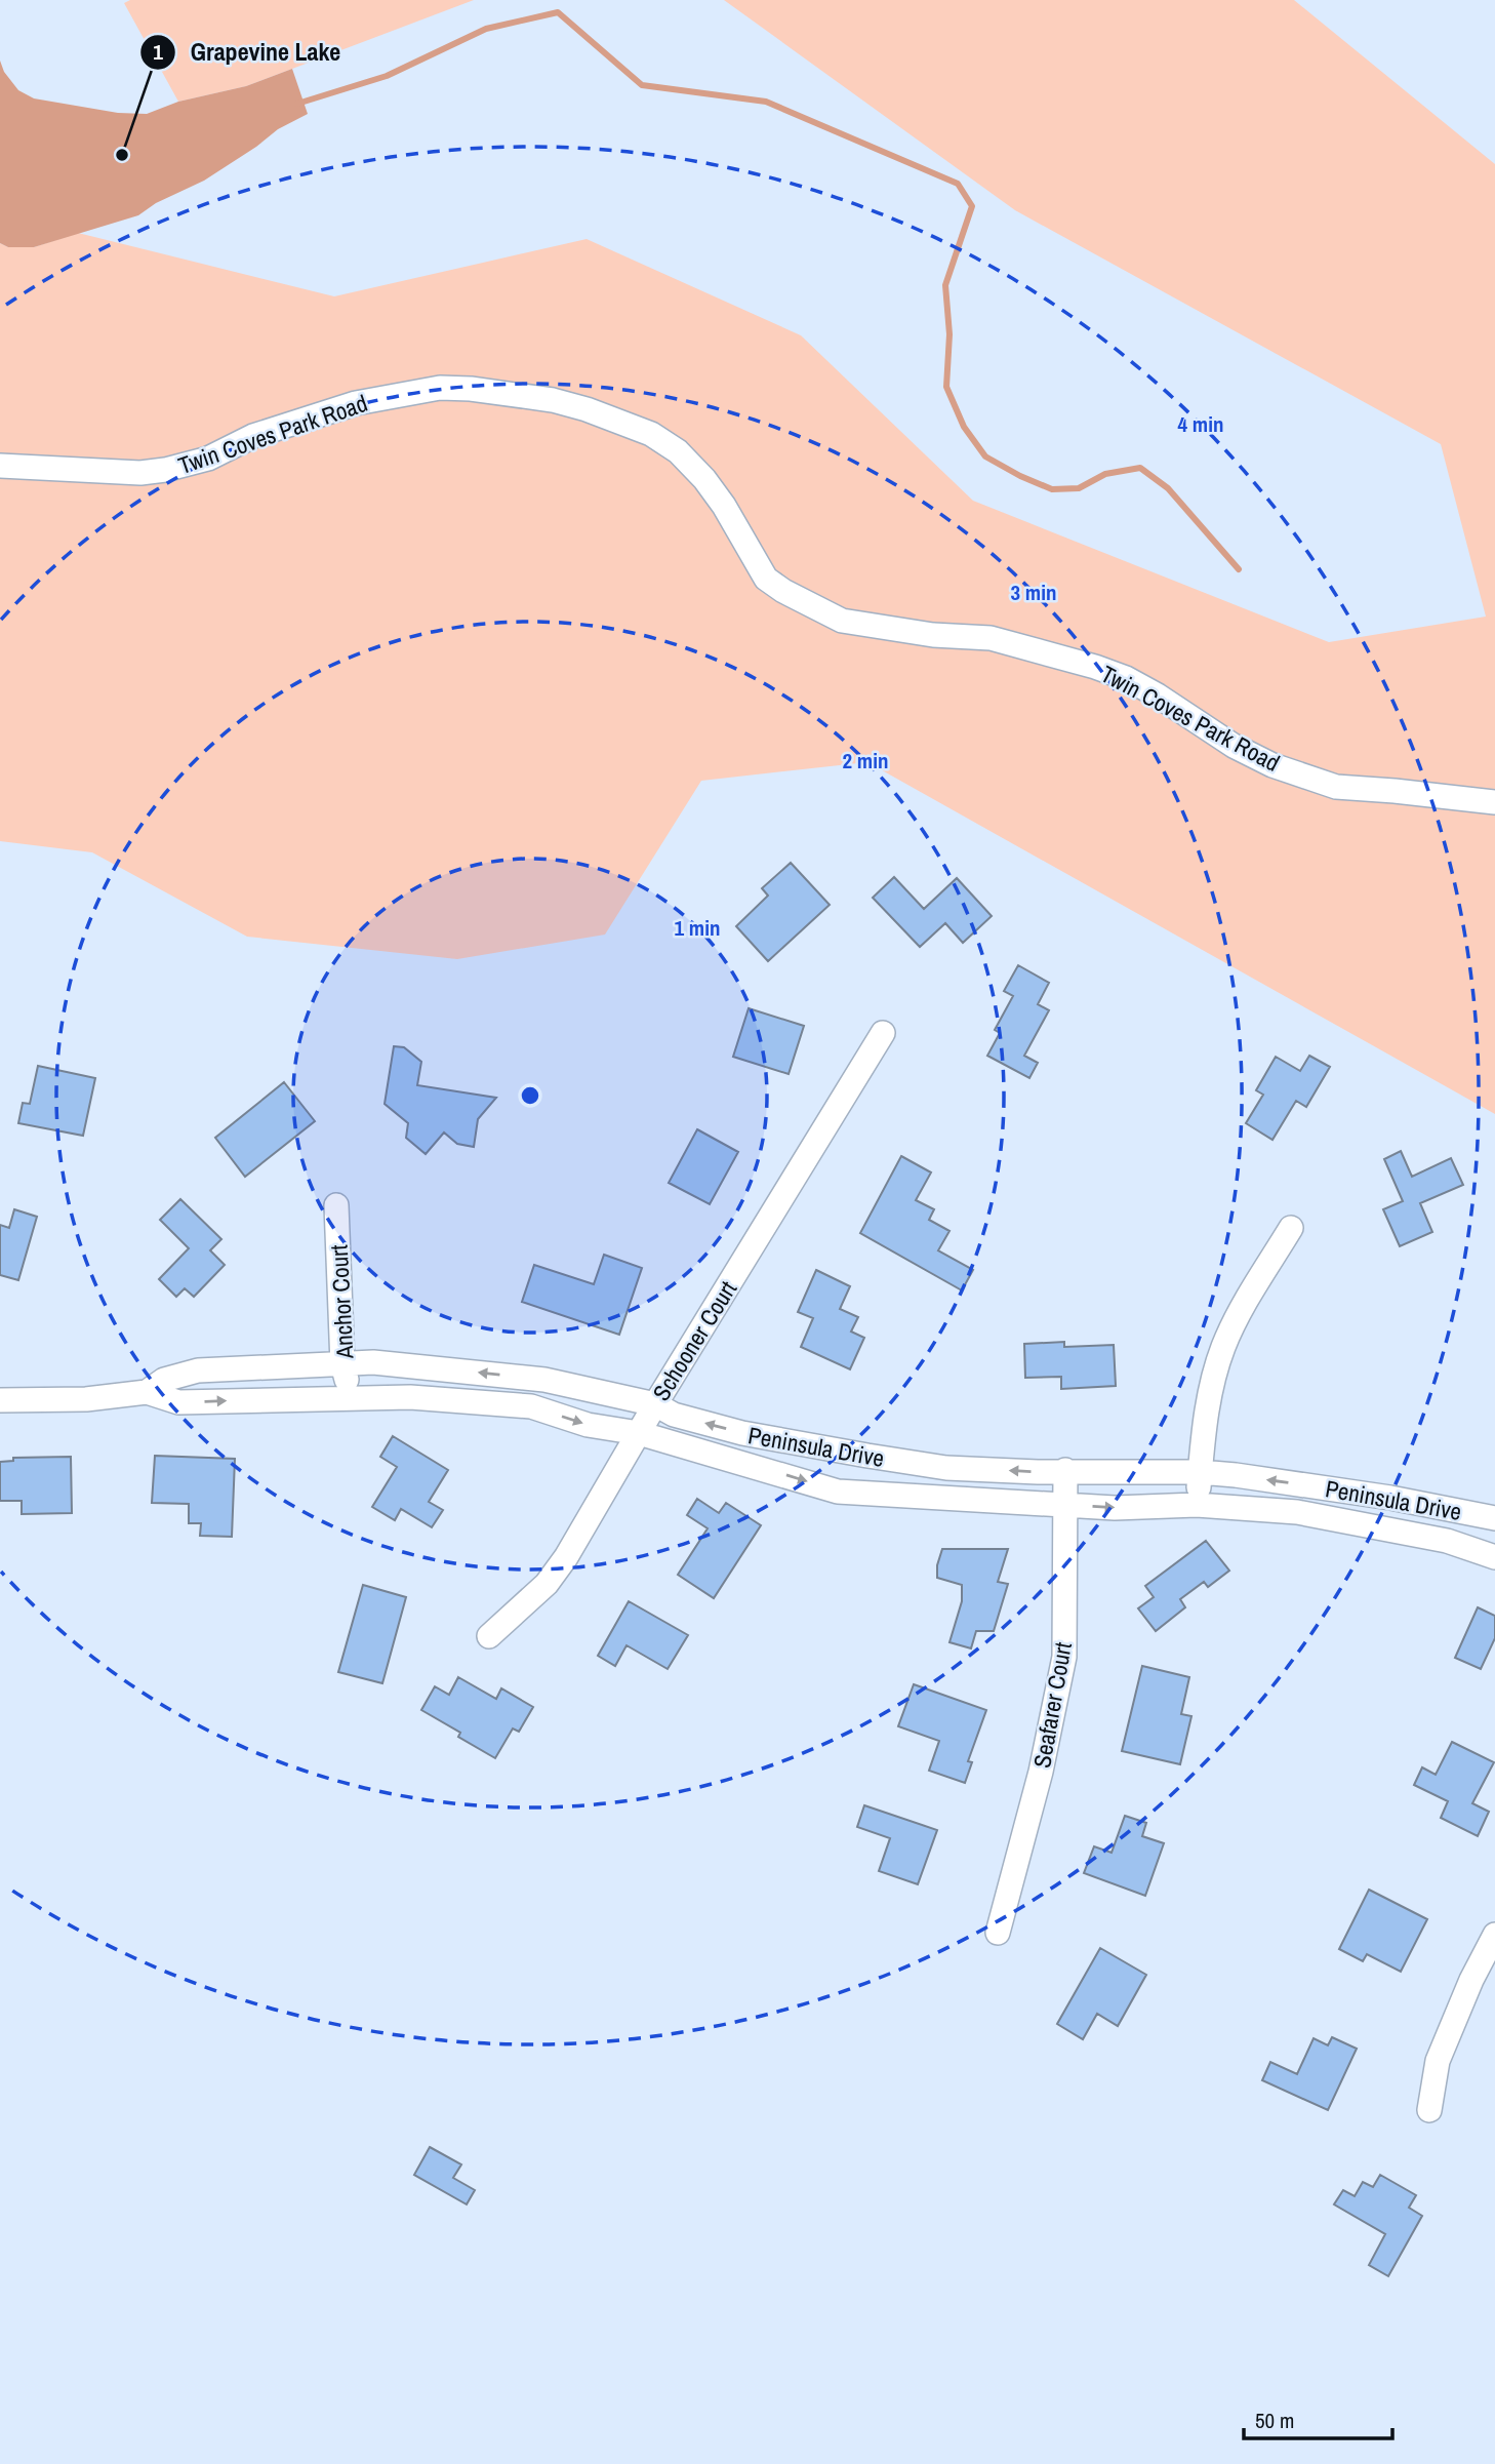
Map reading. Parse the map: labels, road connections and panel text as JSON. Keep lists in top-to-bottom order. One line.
{"streets":{"street":["Twin Coves Park Road","Anchor Court","Schooner Court","Peninsula Drive","Seafarer Court"]},"crossings":[["Anchor Court","Peninsula Drive"],["Schooner Court","Peninsula Drive"],["Peninsula Drive","Seafarer Court"]],"places":["Grapevine Lake"],"scale_bar":"50 m","rings":["4 min","3 min","2 min","1 min"]}
